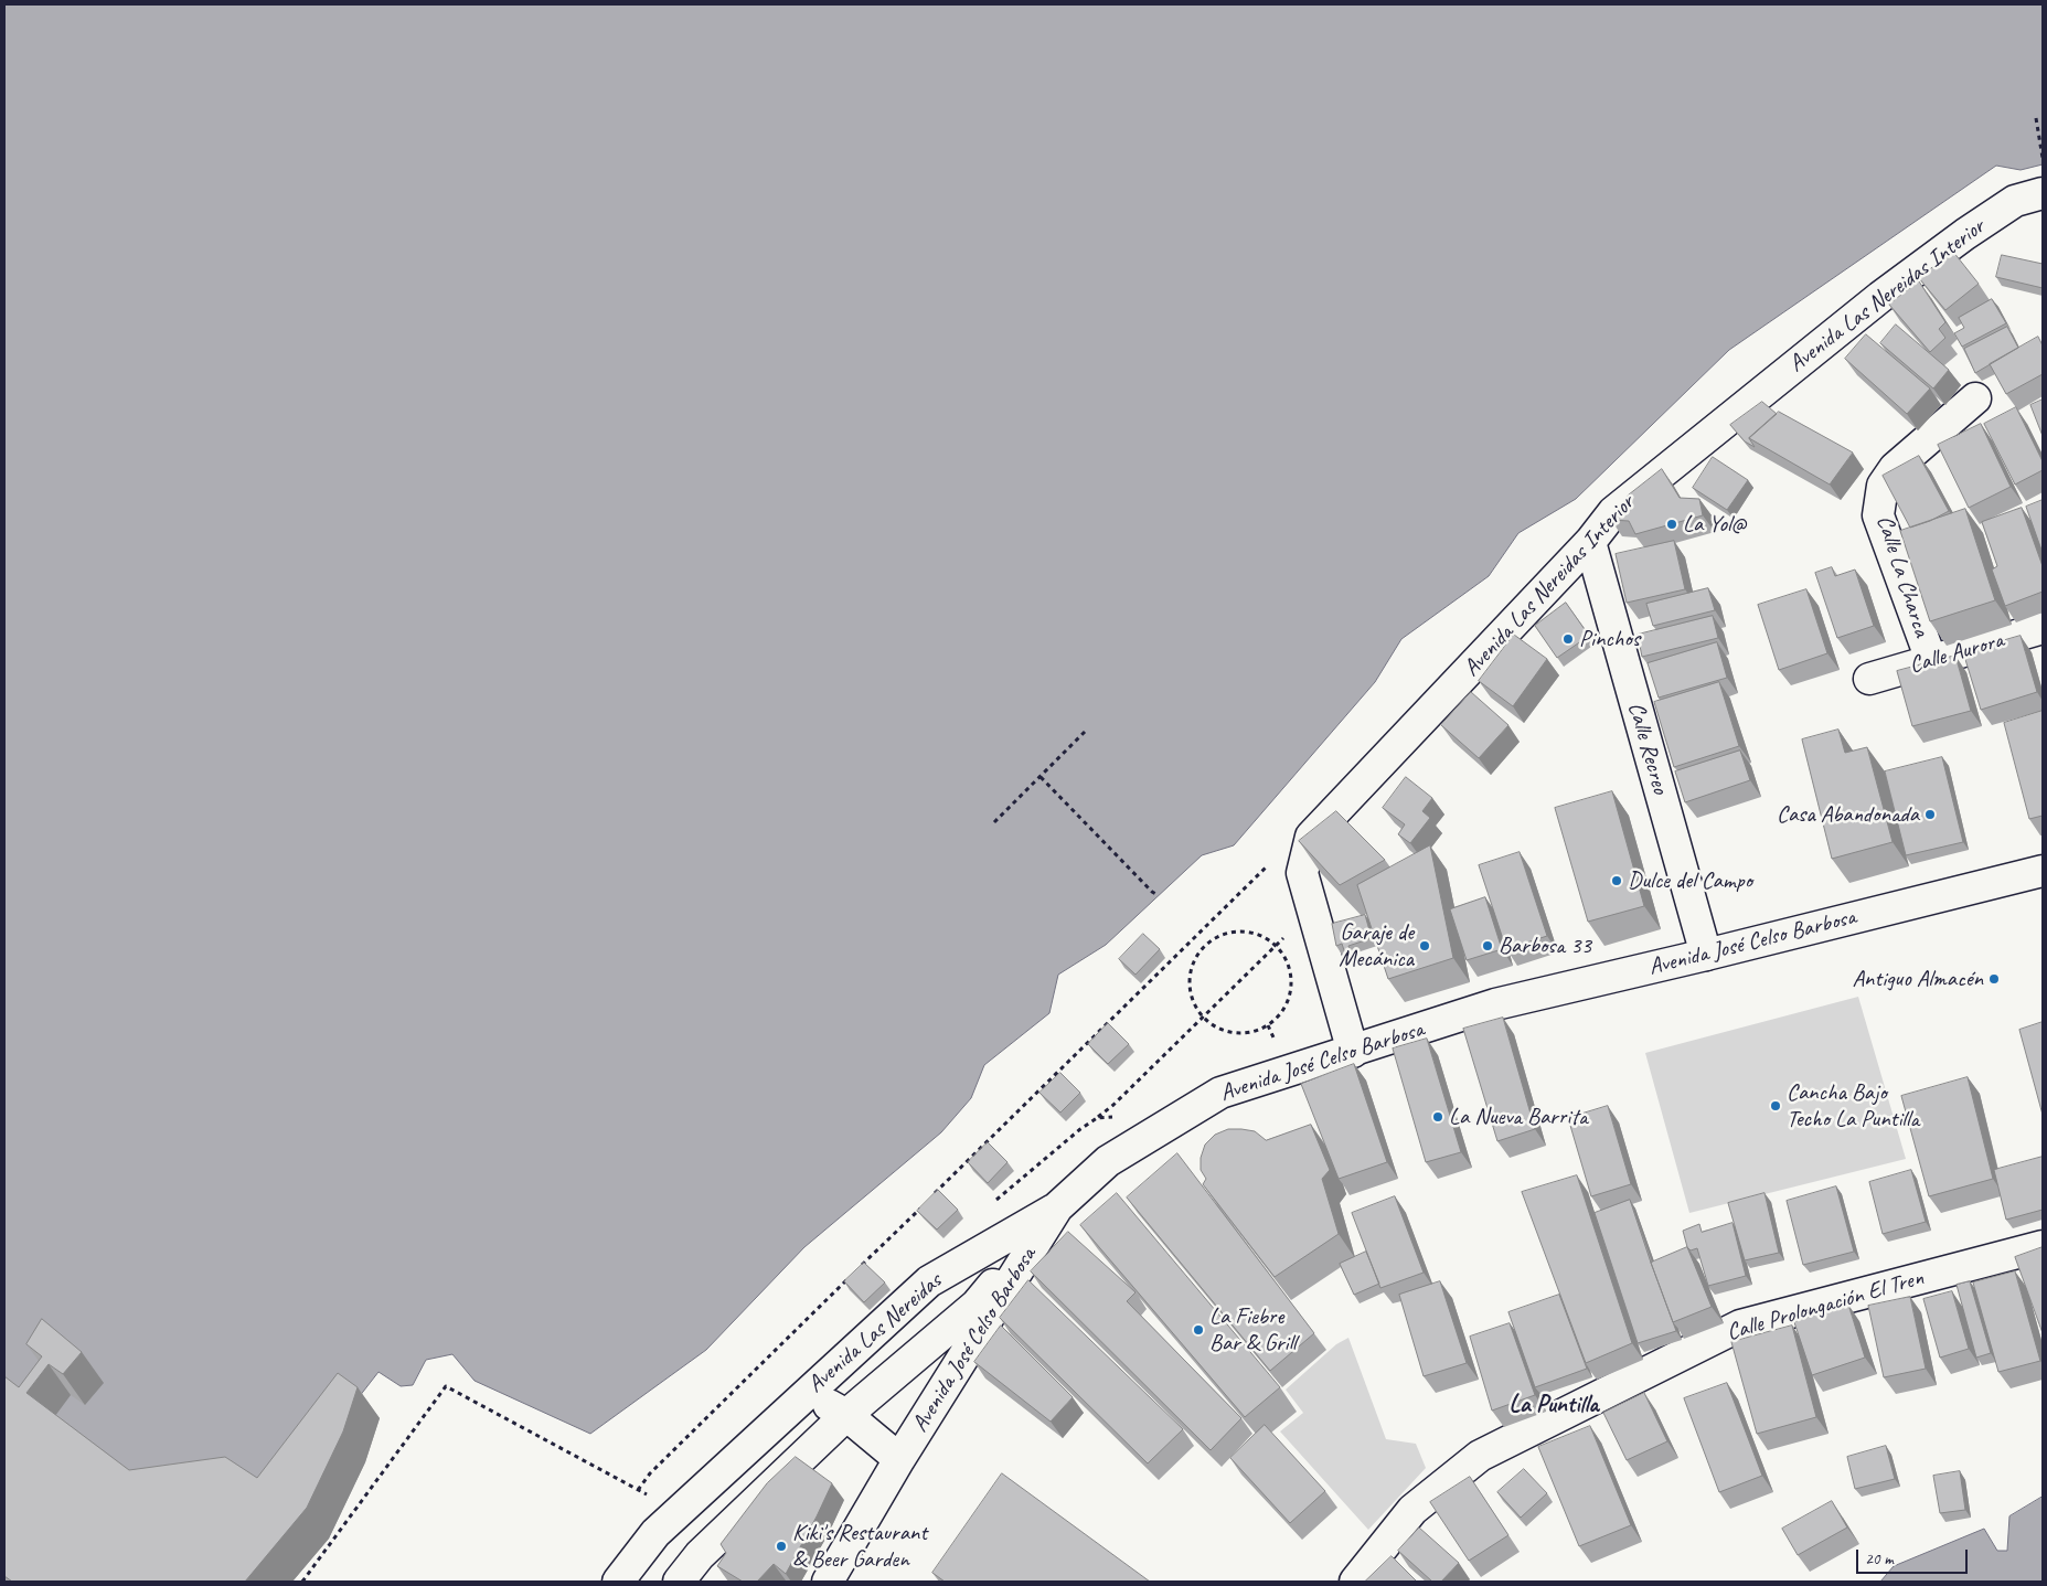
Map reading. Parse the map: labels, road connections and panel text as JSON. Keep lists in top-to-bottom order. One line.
{"streets":{"street":["Avenida Las Nereidas Interior","Calle La Charca","Calle Aurora","Calle Recreo","Avenida José Celso Barbosa","Calle Prolongación El Tren","Avenida Las Nereidas"]},"crossings":[["Avenida Las Nereidas Interior","Calle Recreo"],["Avenida Las Nereidas Interior","Avenida José Celso Barbosa"],["Calle La Charca","Calle Aurora"],["Calle Recreo","Avenida José Celso Barbosa"],["Avenida José Celso Barbosa","Avenida Las Nereidas"]],"districts":["La Puntilla"],"places":["La Yol@","Pinchos","Casa Abandonada","Dulce del Campo","Garaje de Mecánica","Barbosa 33","Antiguo Almacén","Cancha Bajo Techo La Puntilla","La Nueva Barrita","La Fiebre Bar & Grill","Kiki's Restaurant & Beer Garden"],"scale_bar":"20 m"}
